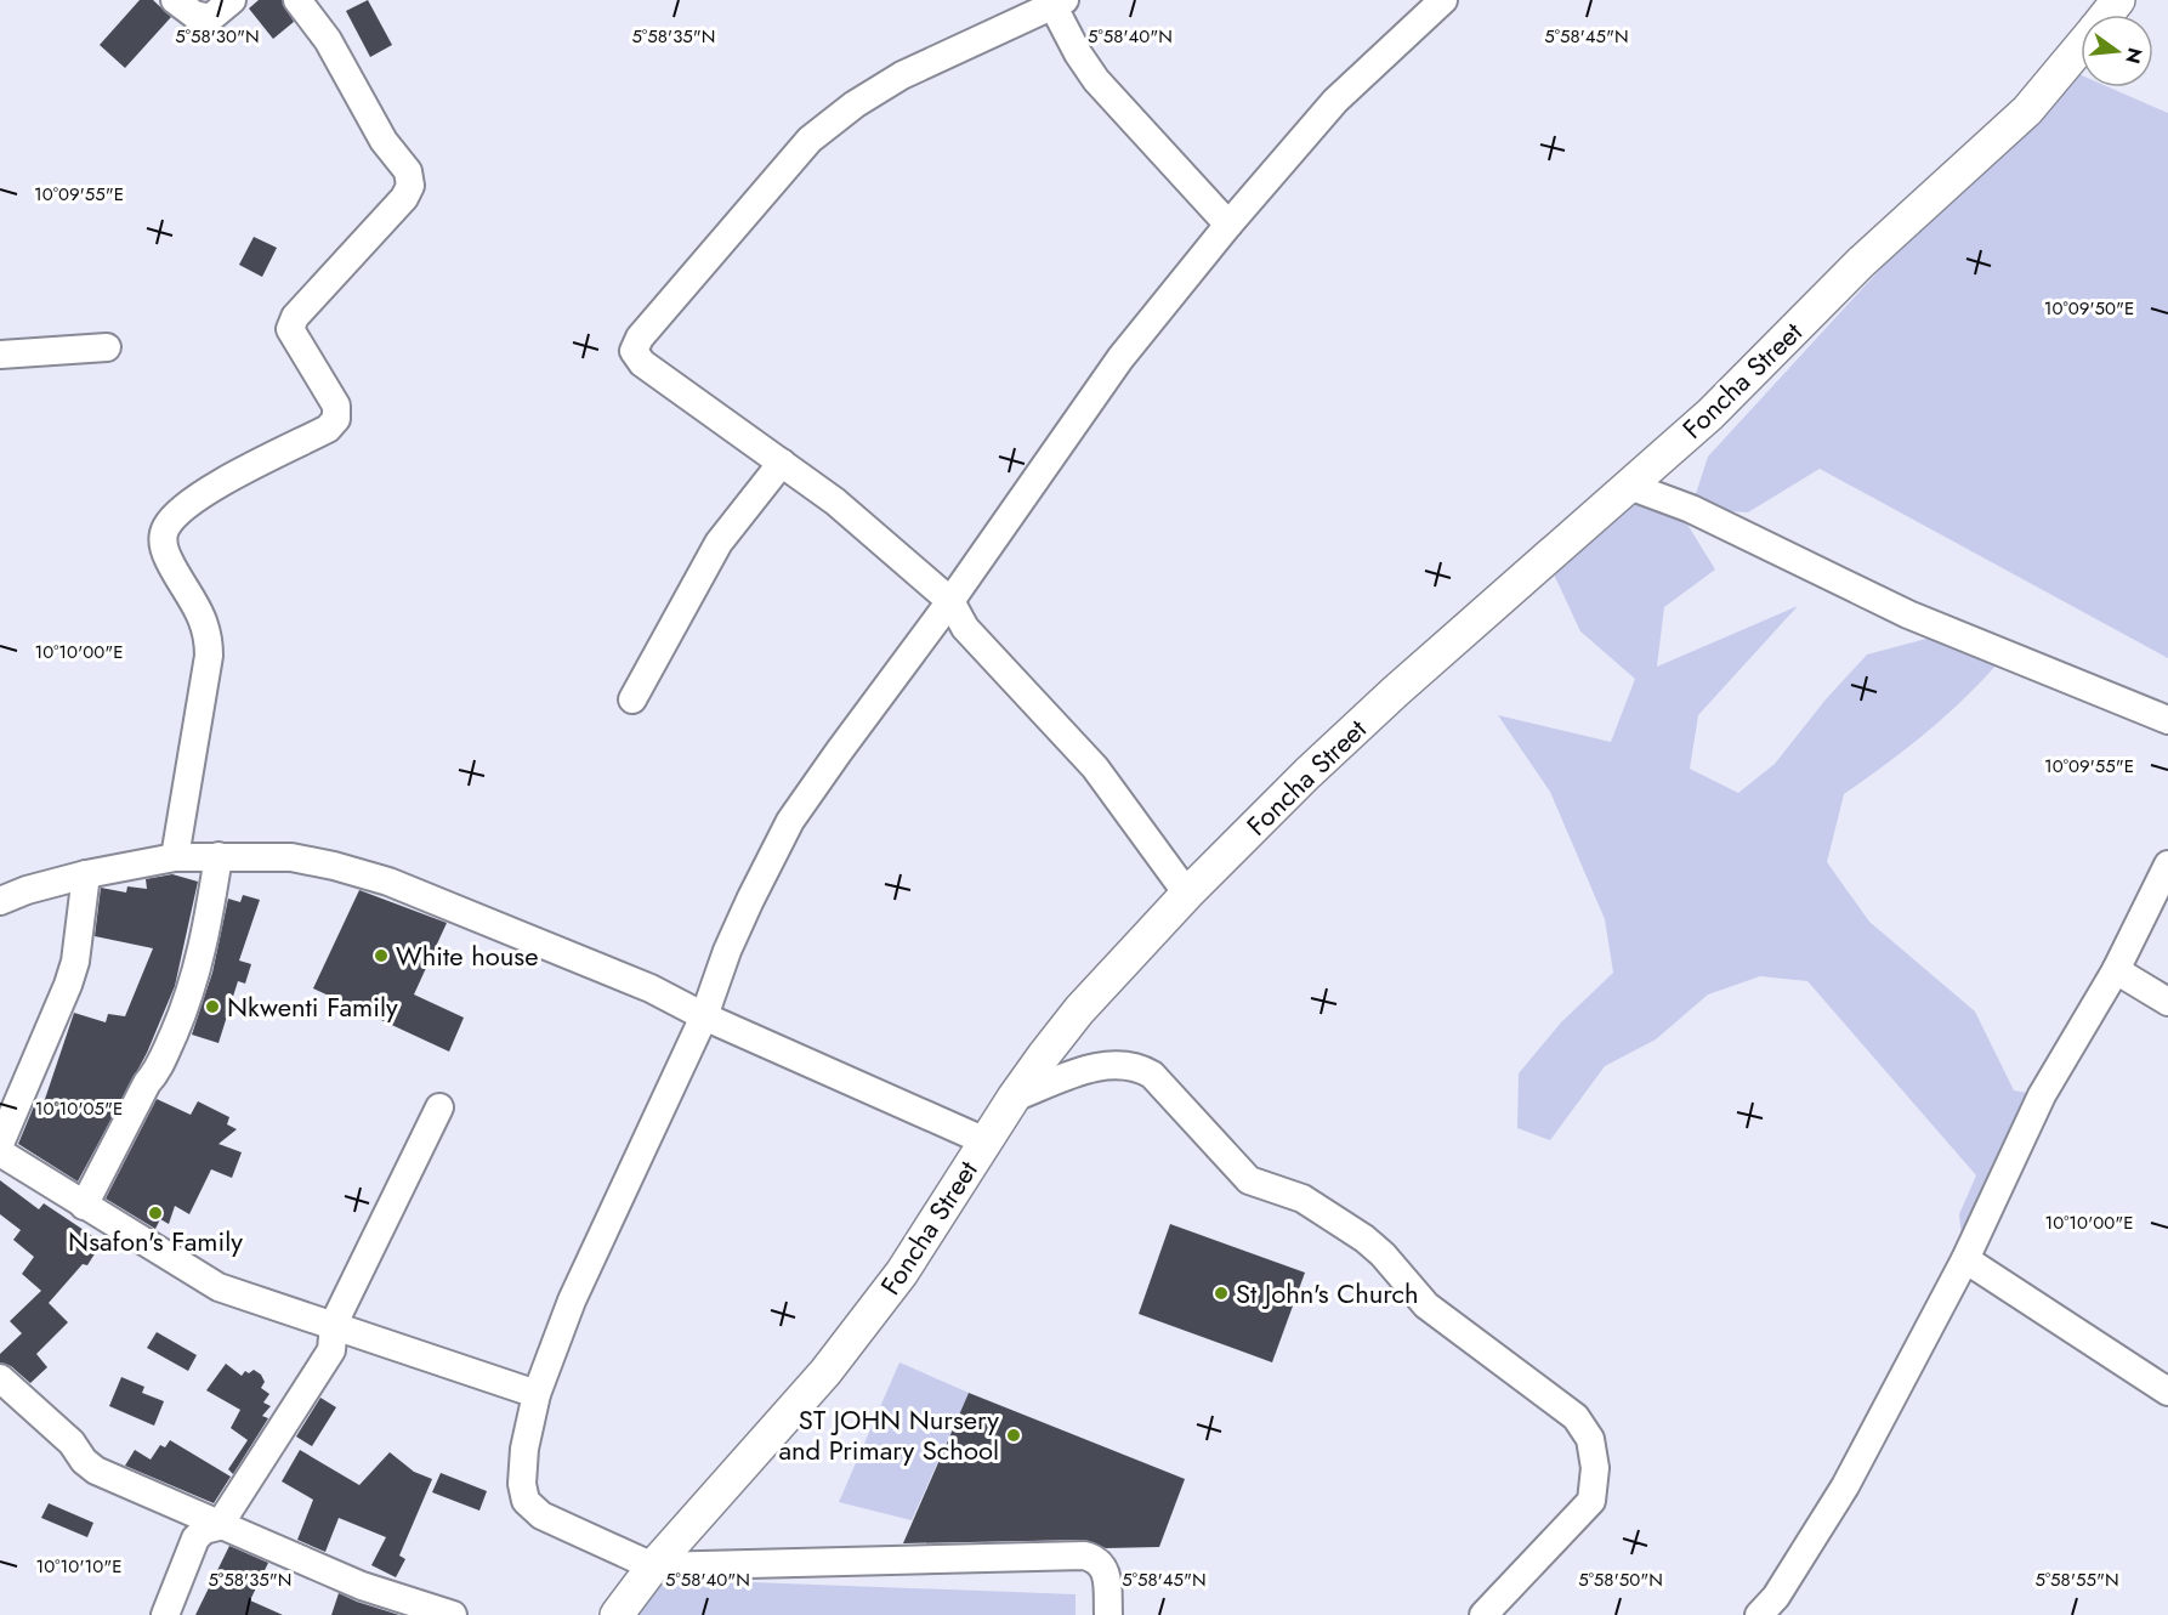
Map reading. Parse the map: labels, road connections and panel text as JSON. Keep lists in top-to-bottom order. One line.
{"streets":{"main road":["Foncha Street"]},"places":["White house","Nkwenti Family","Nsafon's Family","St John's Church","ST JOHN Nursery and Primary School"],"north":"right","coordinates":["5°58'30\"N","5°58'35\"N","5°58'40\"N","5°58'45\"N","10°09'55\"E","10°09'50\"E","10°10'00\"E","10°10'05\"E","10°10'10\"E","5°58'50\"N","5°58'55\"N"]}
